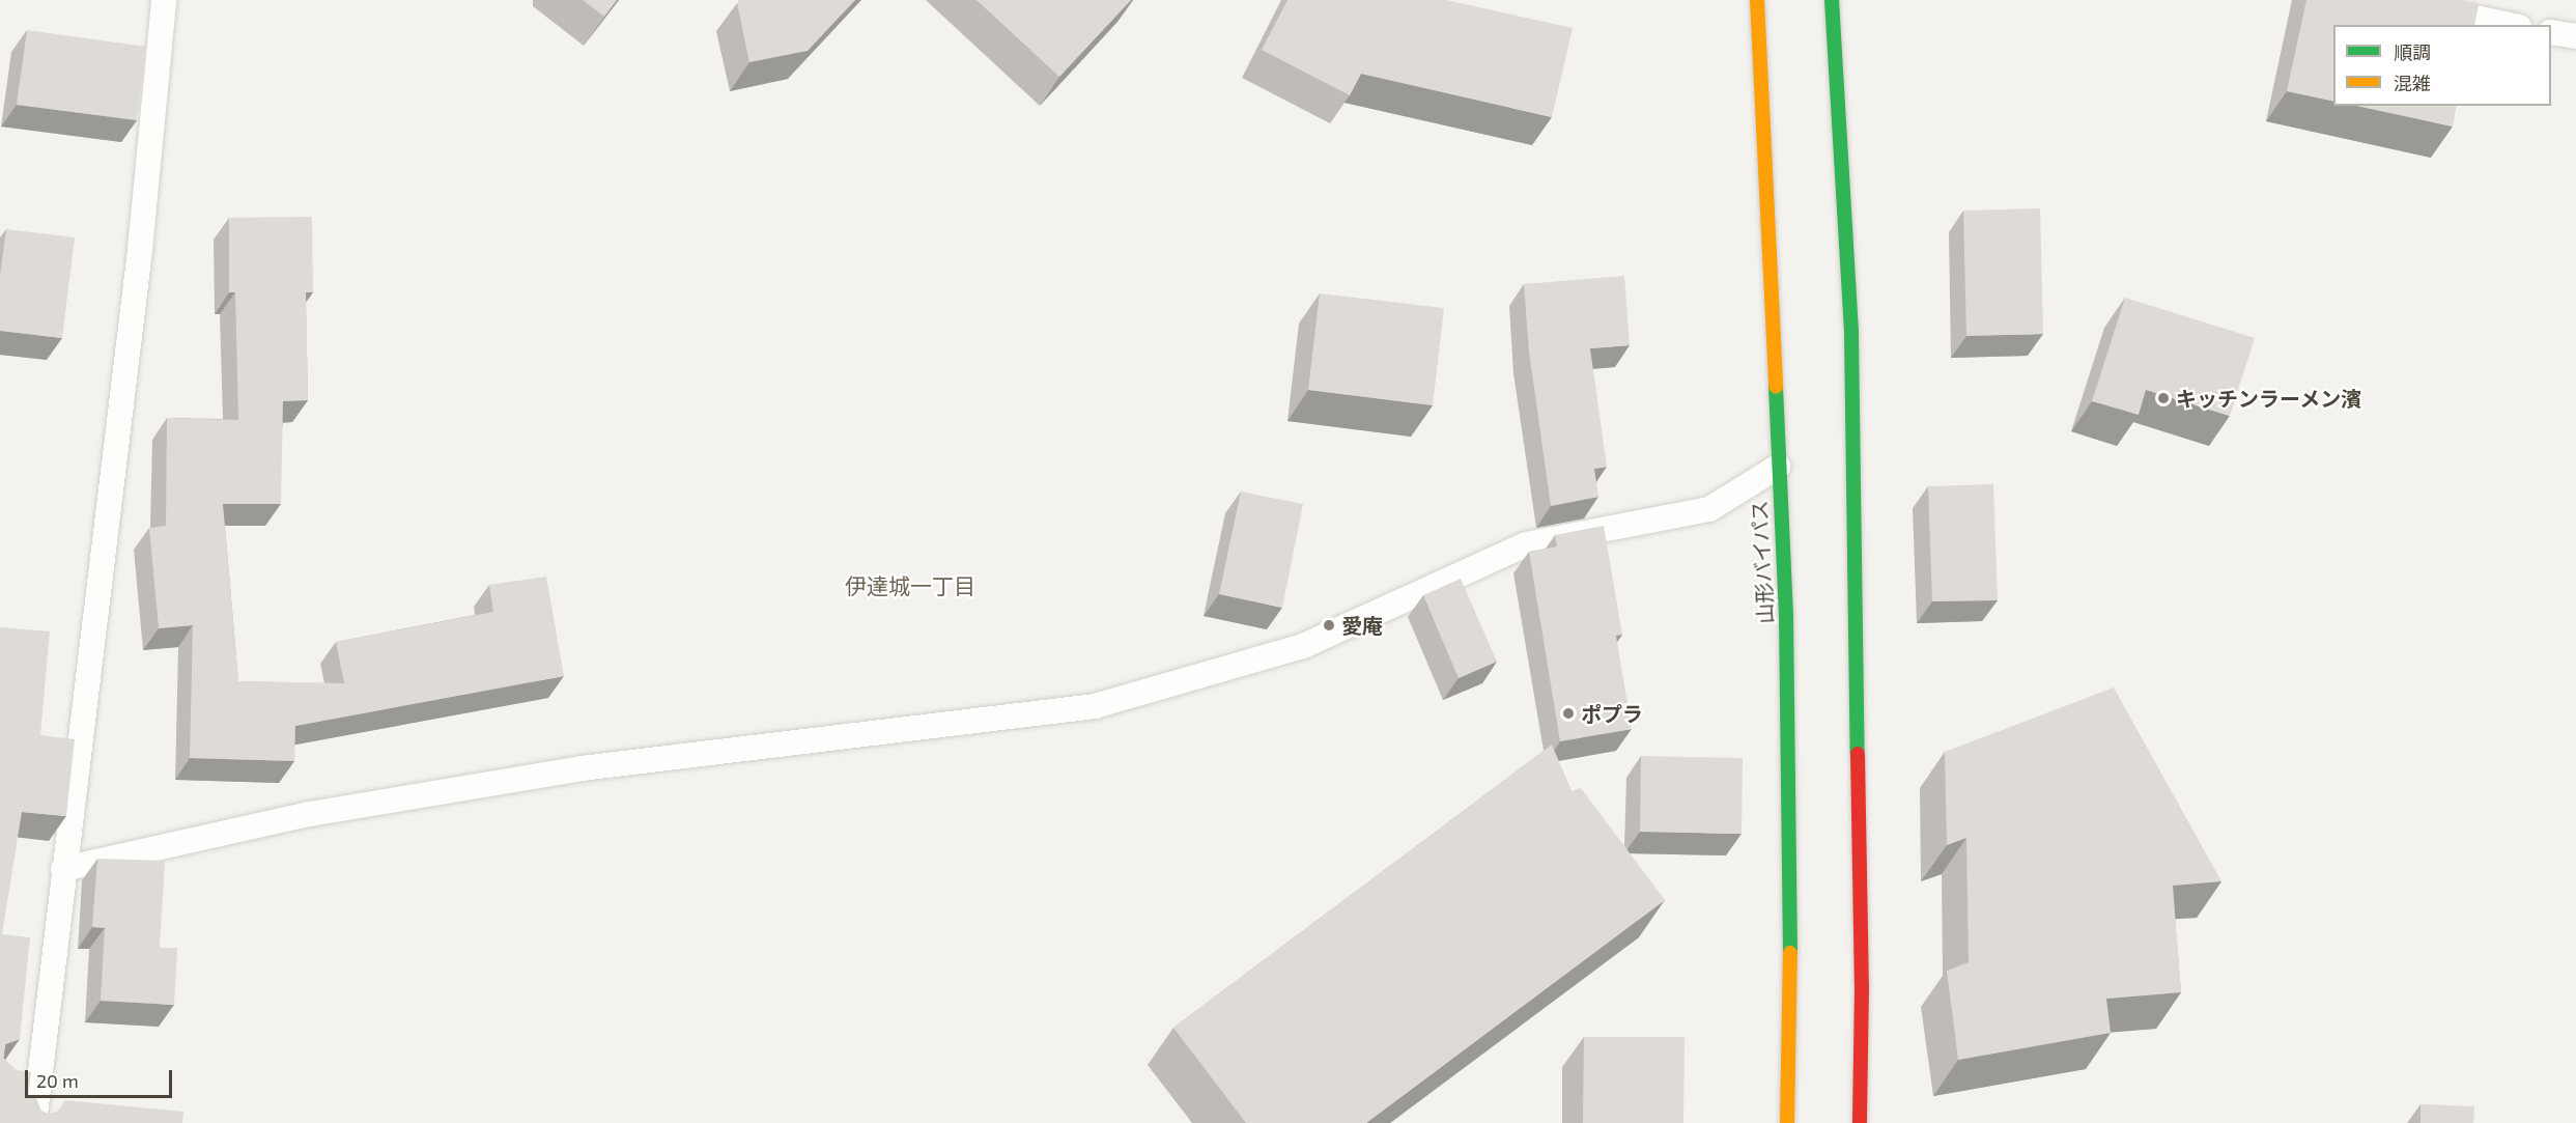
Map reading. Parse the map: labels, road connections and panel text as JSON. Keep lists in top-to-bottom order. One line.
{"streets":{"highway":["山形バイパス"]},"districts":["伊達城一丁目"],"places":["キッチンラーメン濱","愛庵","ポプラ"],"legend":["順調","混雑"],"scale_bar":"20 m"}
